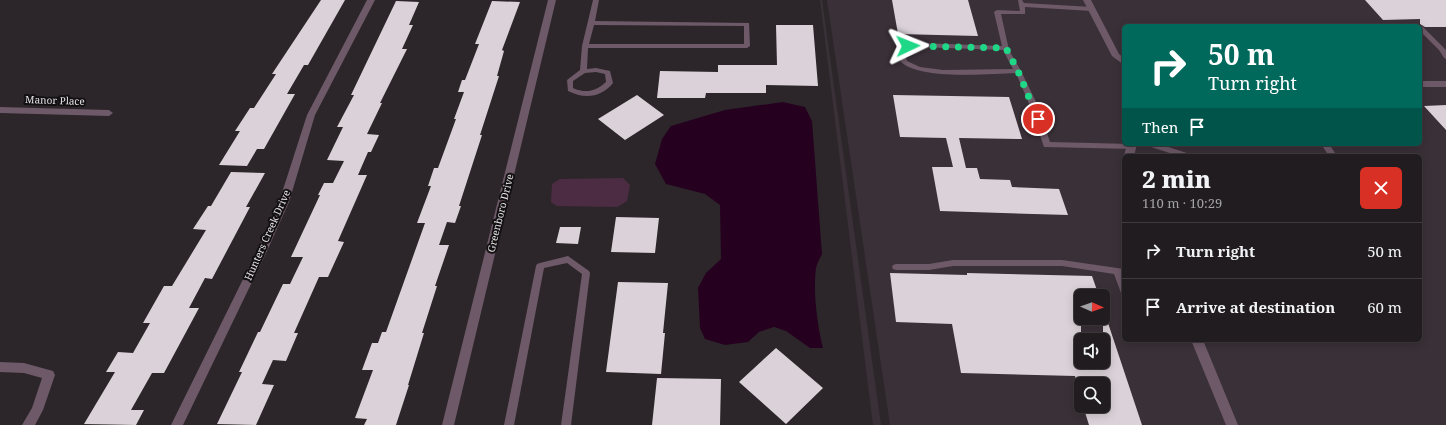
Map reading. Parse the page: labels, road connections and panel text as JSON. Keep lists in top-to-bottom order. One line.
{"streets":{"street":["Manor Place","Greenboro Drive","Hunters Creek Drive"]},"north":"right","page":{"turn":["50 m","Turn right"],"then":"Then","heading":["2 min","110 m · 10:29"],"list":[{"name":"Turn right","value":"50 m"},{"name":"Arrive at destination","value":"60 m"}]}}
